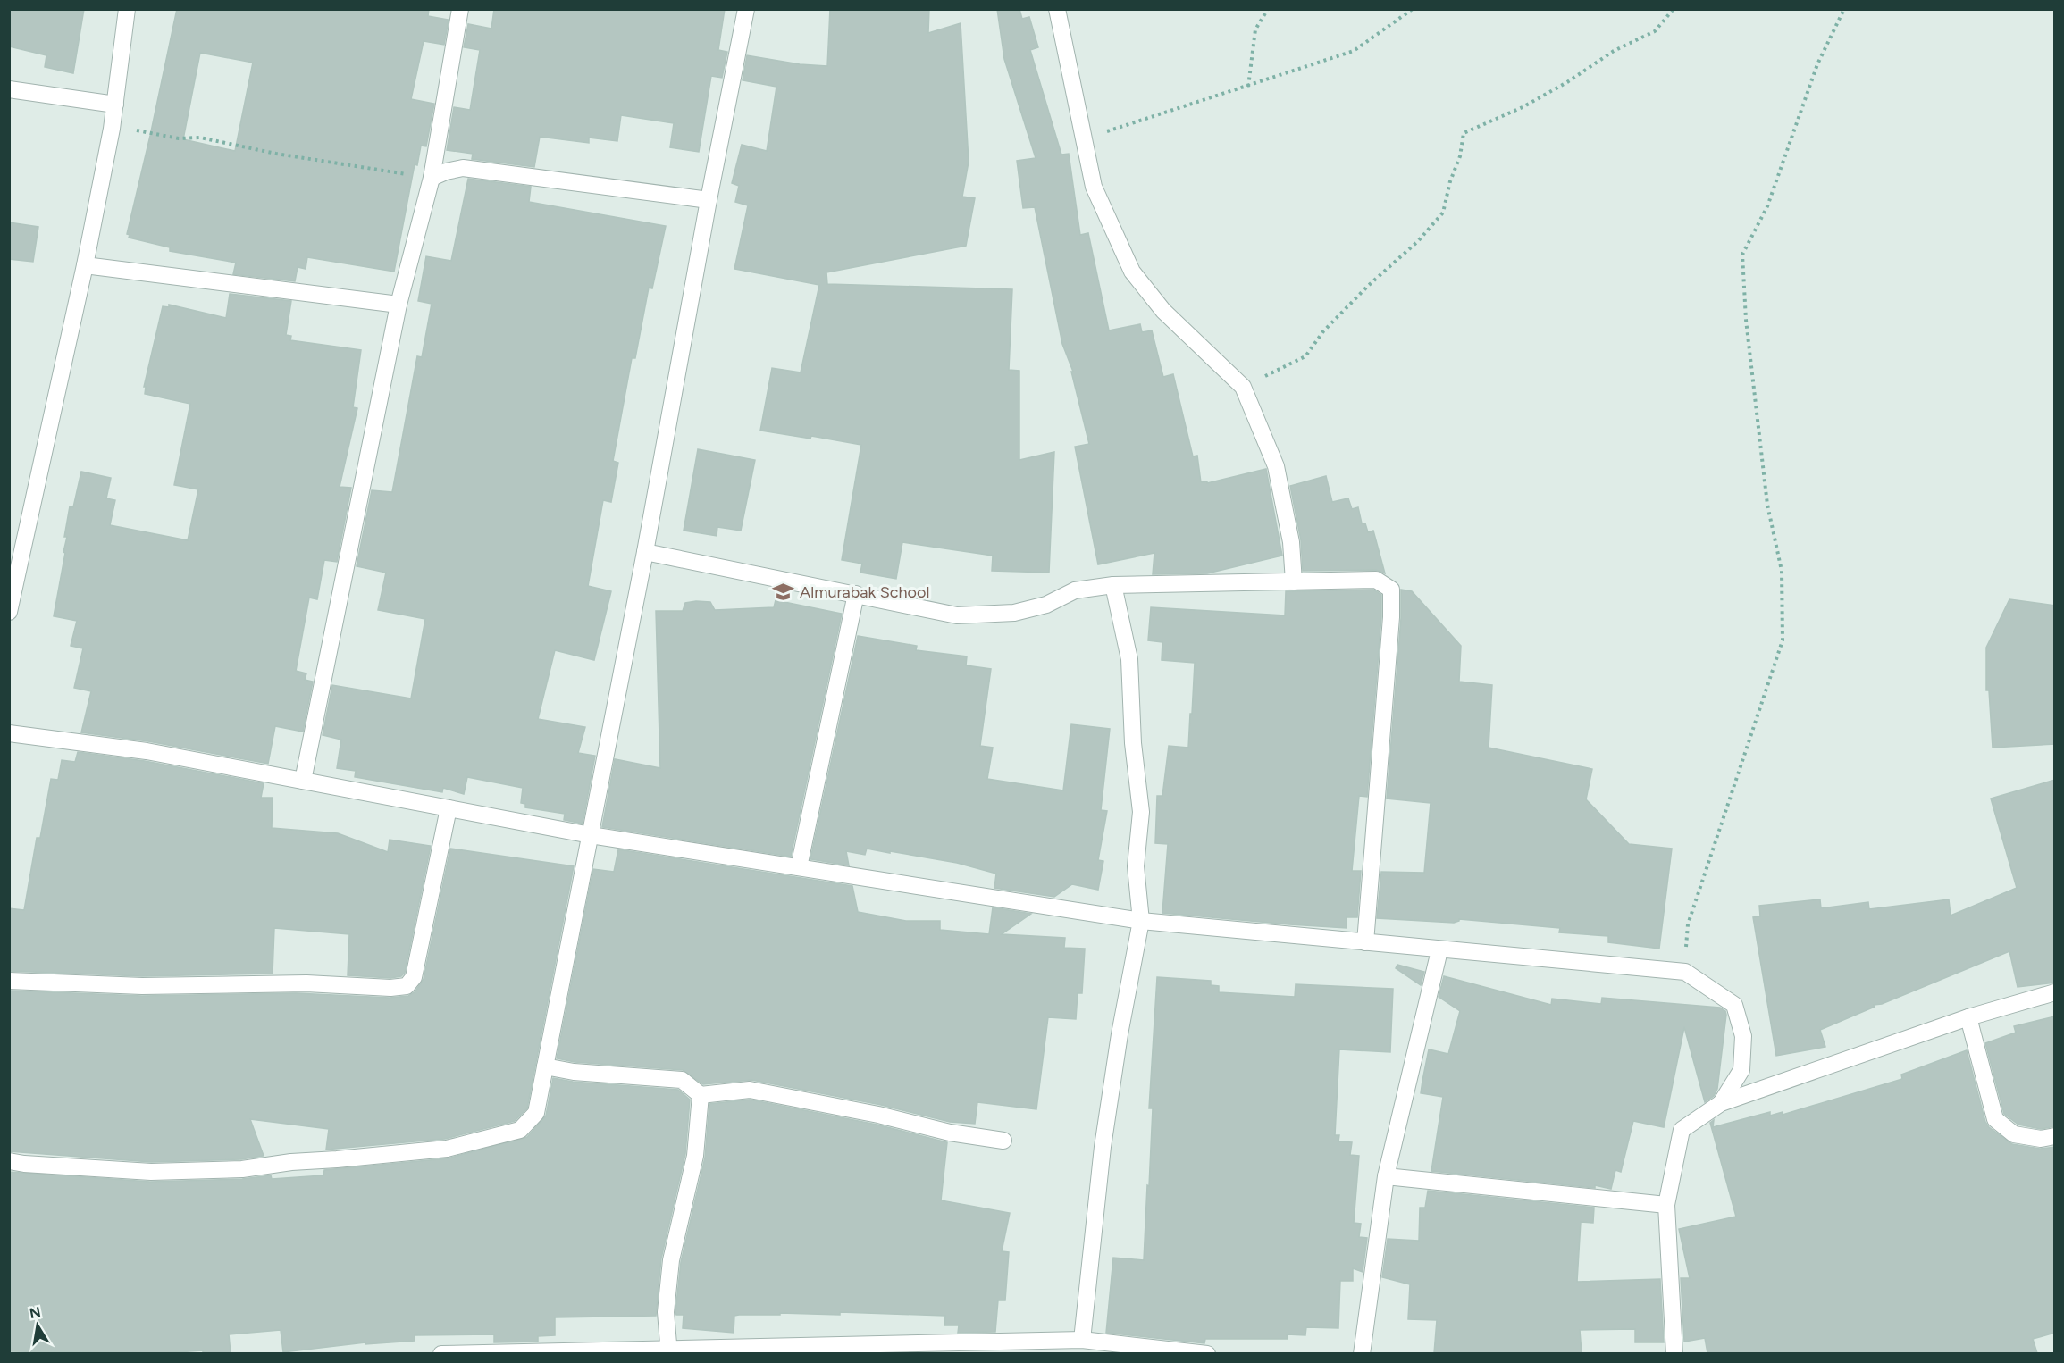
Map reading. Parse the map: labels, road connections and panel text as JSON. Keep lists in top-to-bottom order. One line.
{"places":{"school or university":["Almurabak School"]},"north":"top"}
